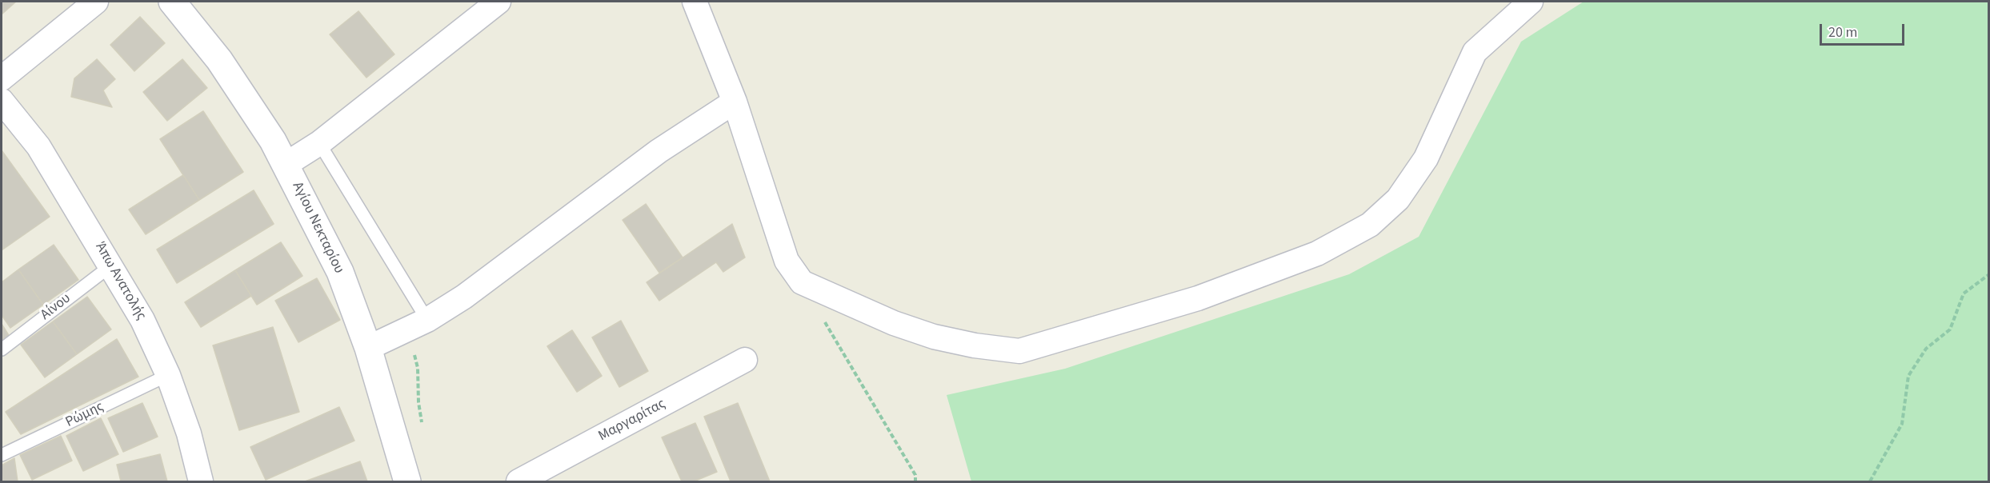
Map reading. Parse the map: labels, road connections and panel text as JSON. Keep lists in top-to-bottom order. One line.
{"streets":{"street":["Αγίου Νεκταρίου","Άπω Ανατολής","Μαργαρίτας"],"lane":["Αίνου","Ρώμης"]},"crossings":[["Άπω Ανατολής","Αίνου"],["Άπω Ανατολής","Ρώμης"]],"scale_bar":"20 m"}
